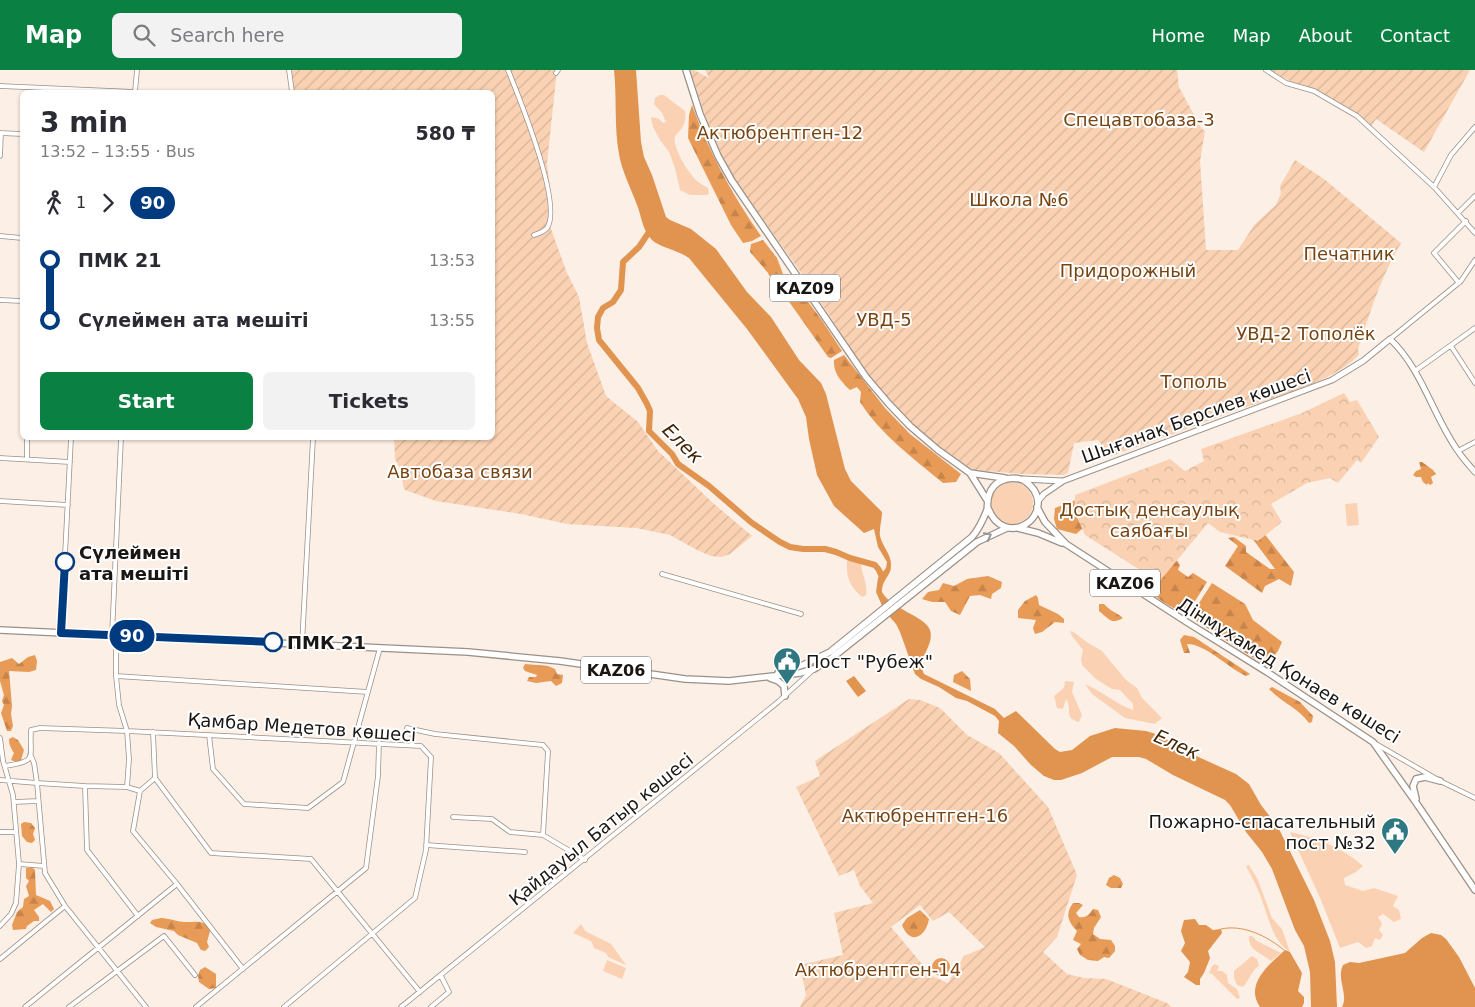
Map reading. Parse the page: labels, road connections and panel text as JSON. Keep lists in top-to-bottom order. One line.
{"streets":{"highway":["KAZ09","KАZ06","Дінмұхамед Қонаев көшесі"],"main road":["Шығанақ Берсиев көшесі"],"street":["Қамбар Медетов көшесі","Қайдауыл Батыр көшесі"]},"crossings":[["KAZ09","KАZ06"],["KАZ06","Дінмұхамед Қонаев көшесі"],["KАZ06","Қайдауыл Батыр көшесі"]],"water":["Елек"],"parks":["Спецавтобаза-3","Актюбрентген-12","Школа №6","Печатник","Придорожный","УВД-5","УВД-2 Тополёк","Тополь","Автобаза связи","Достық денсаулық саябағы","Актюбрентген-16","Актюбрентген-14"],"places":{"other":["Сүлеймен ата мешіті","ПМК 21"],"public building":["Пост \"Рубеж\"","Пожарно-спасательный пост №32"]},"lines":["bus line 90"],"page":{"header":"Map","search":"Search here","nav":["Home","Map","About","Contact"],"on_map":"90","heading":["3 min","13:52 – 13:55 · Bus","580 ₸"],"legs":["1","90"],"list":[{"name":"ПМК 21","value":"13:53"},{"name":"Сүлеймен ата мешіті","value":"13:55"}],"buttons":["Start","Tickets"]}}
